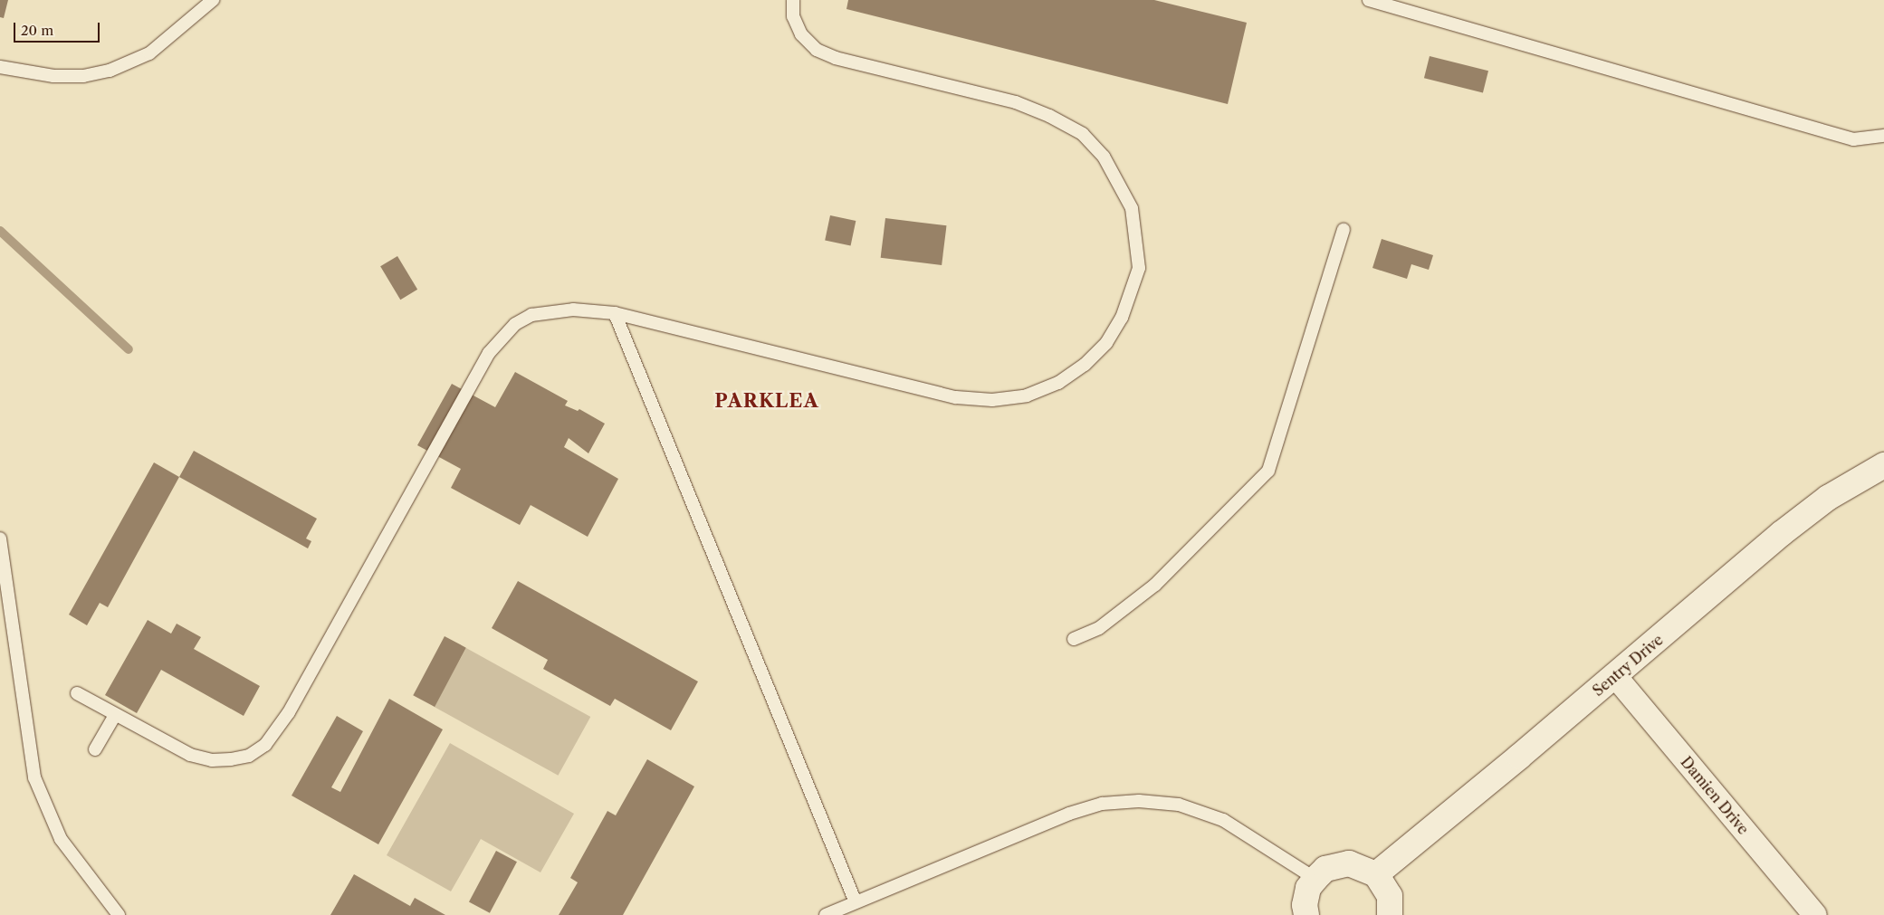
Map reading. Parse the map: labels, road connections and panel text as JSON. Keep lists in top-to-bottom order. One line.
{"streets":{"street":["Sentry Drive","Damien Drive"]},"crossings":[["Sentry Drive","Damien Drive"]],"districts":["PARKLEA"],"scale_bar":"20 m"}
